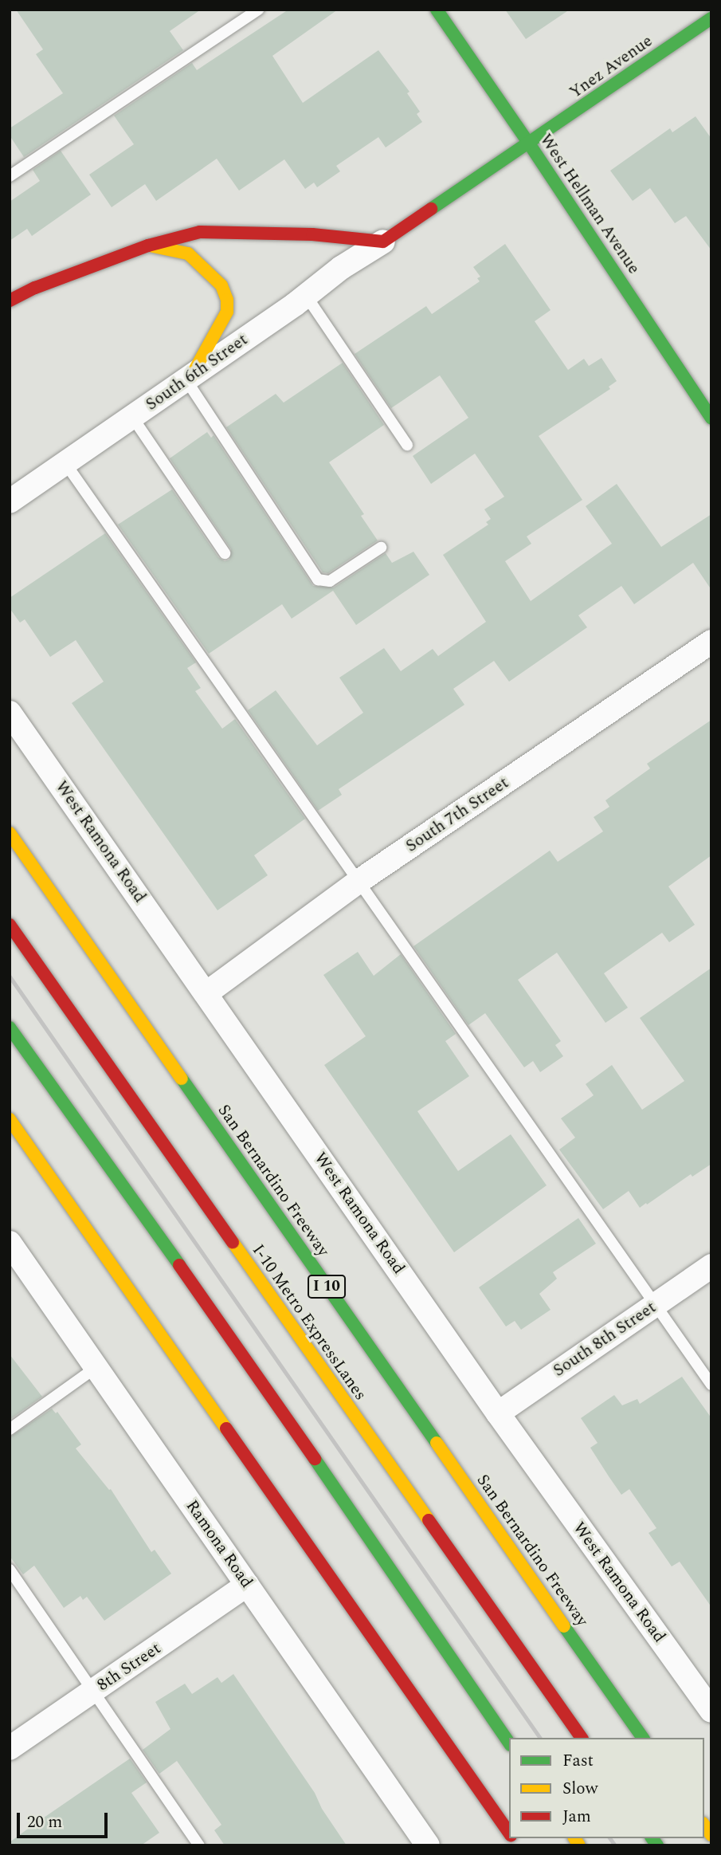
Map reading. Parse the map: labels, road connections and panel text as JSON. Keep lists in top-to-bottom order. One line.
{"streets":{"main road":["Ynez Avenue","West Hellman Avenue","South 6th Street","San Bernardino Freeway","I 10","I-10 Metro ExpressLanes"],"street":["South 7th Street","West Ramona Road","South 8th Street","Ramona Road","8th Street"]},"crossings":[["Ynez Avenue","West Hellman Avenue"],["Ynez Avenue","South 6th Street"],["West Hellman Avenue","South 6th Street"],["South 7th Street","West Ramona Road"],["West Ramona Road","South 8th Street"],["Ramona Road","8th Street"]],"legend":["Fast","Slow","Jam"],"scale_bar":"20 m"}
